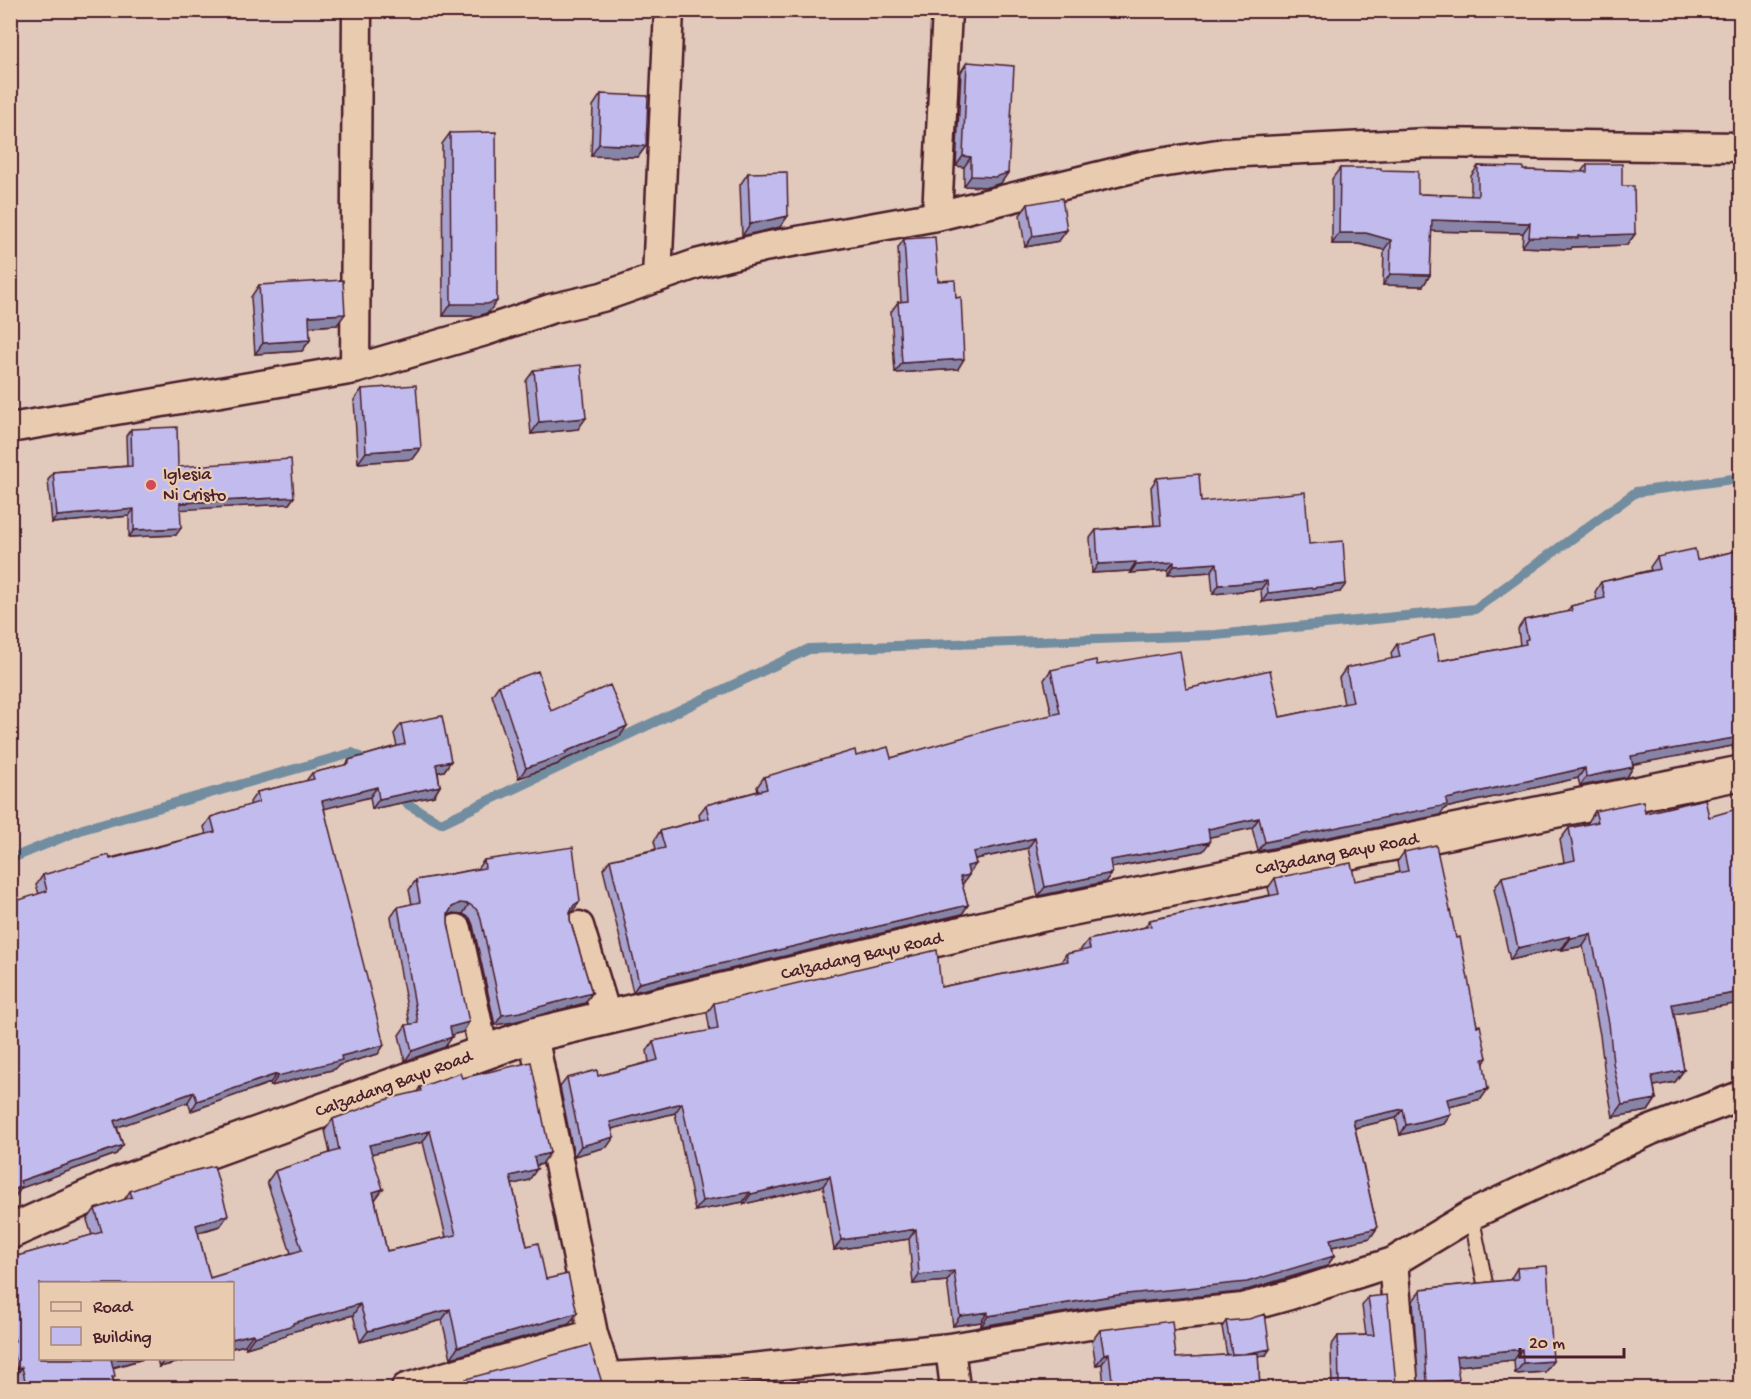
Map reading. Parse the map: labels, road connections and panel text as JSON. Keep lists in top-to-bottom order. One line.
{"streets":{"street":["Calzadang Bayu Road"]},"places":["Iglesia Ni Cristo"],"legend":["Road","Building"],"scale_bar":"20 m"}
